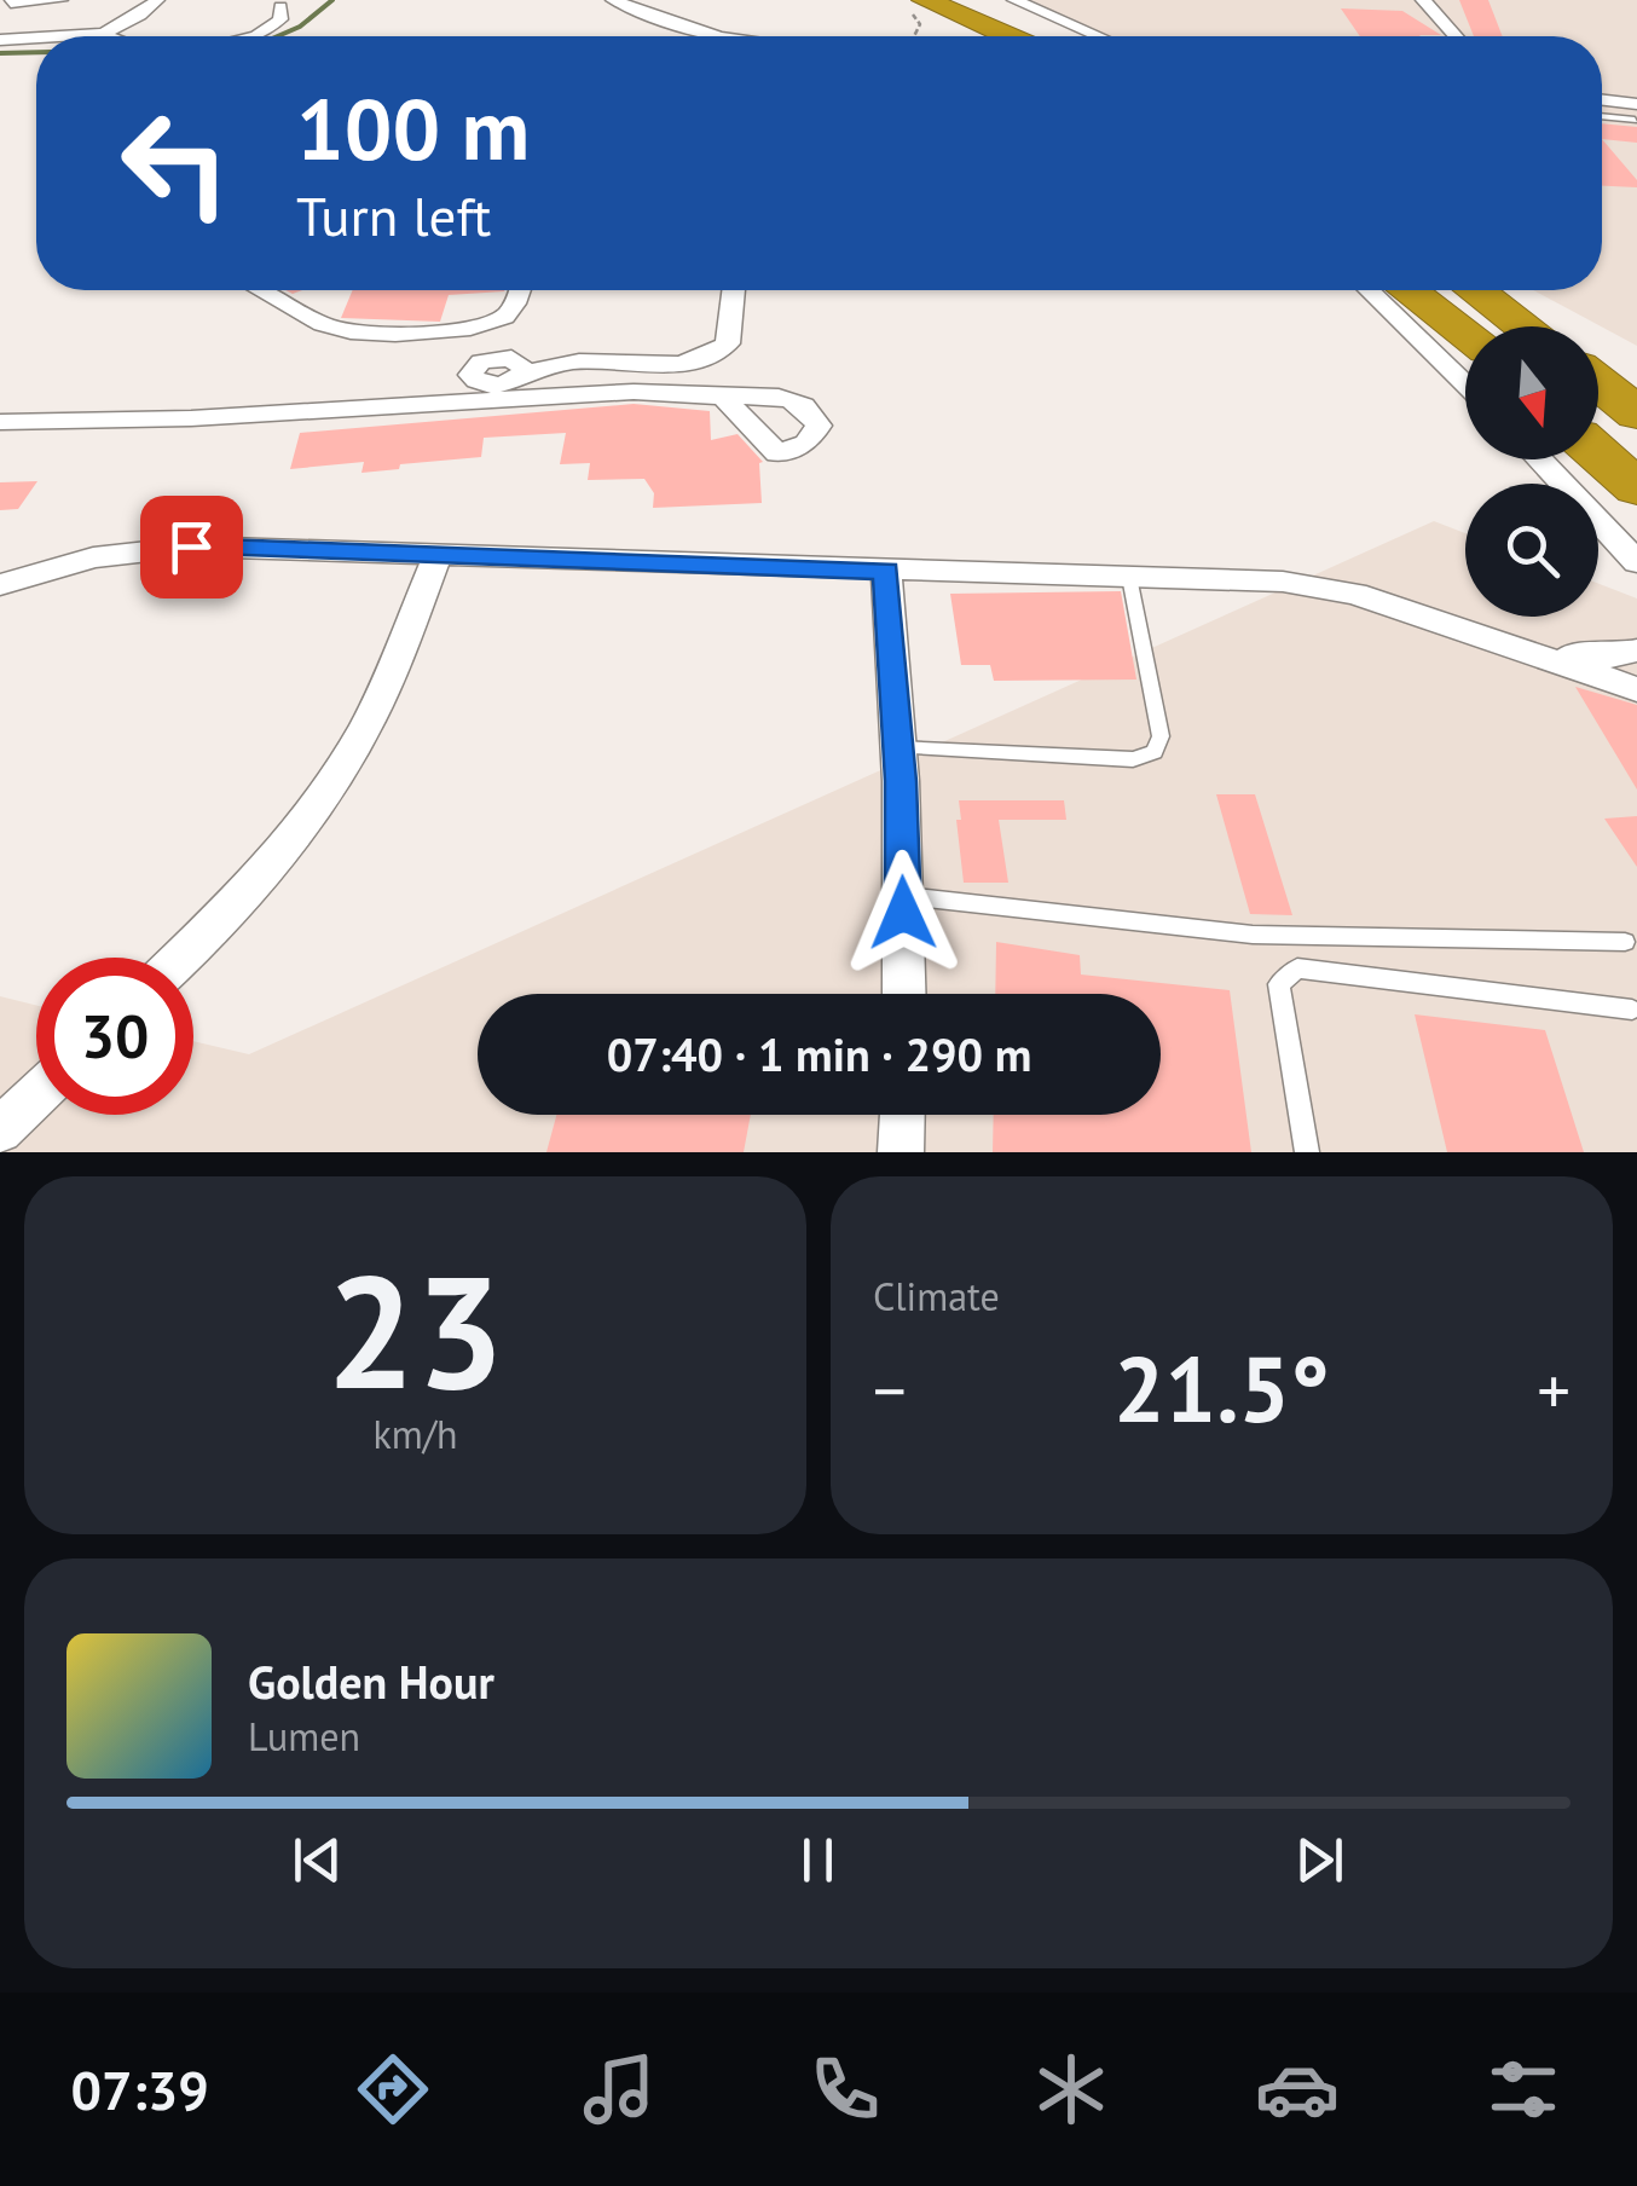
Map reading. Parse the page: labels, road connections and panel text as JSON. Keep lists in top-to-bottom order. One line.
{"north":"bottom","page":{"turn":["100 m","Turn left"],"limit":"30","trip":"07:40 · 1 min · 290 m","tile":[["23","km/h"],"Climate"],"heat":["−","21.5°","+"],"song":["Golden Hour","Lumen"],"tabs":"07:39"}}
